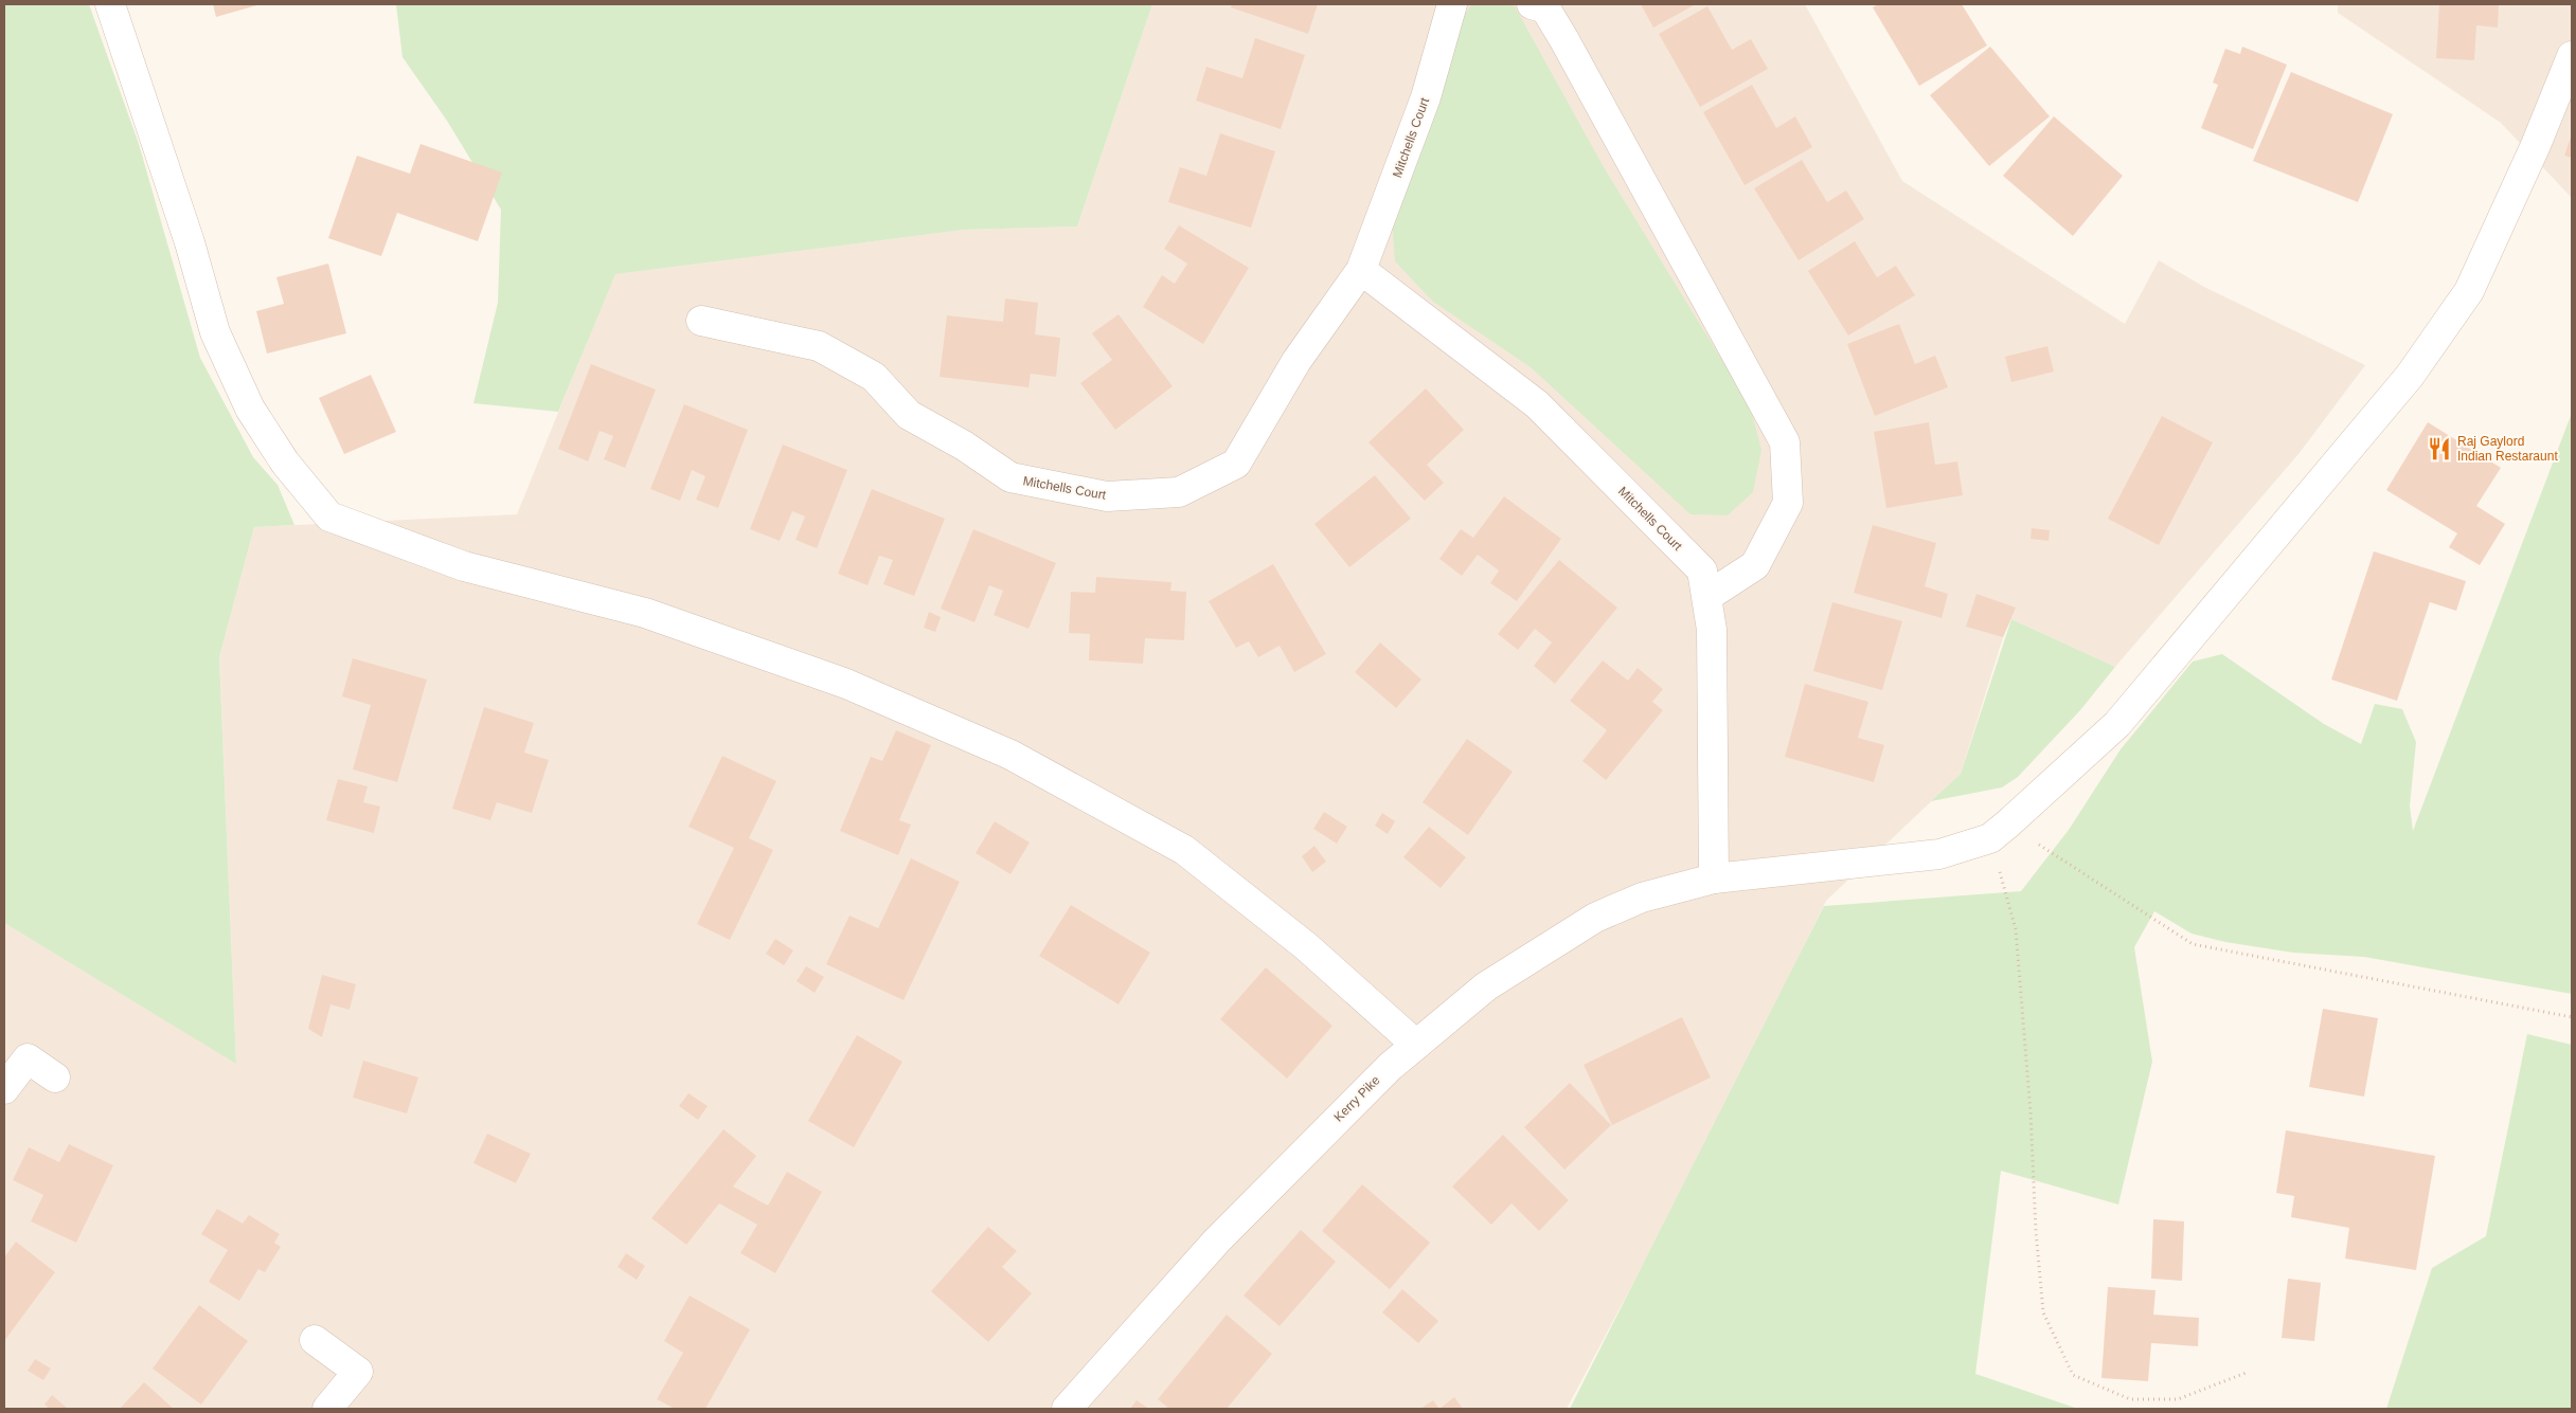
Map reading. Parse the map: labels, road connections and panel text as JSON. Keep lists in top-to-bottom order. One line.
{"streets":{"street":["Mitchells Court","Kerry Pike"]},"crossings":[["Mitchells Court","Kerry Pike"]],"places":{"restaurant":["Raj Gaylord Indian Restaraunt"]}}
